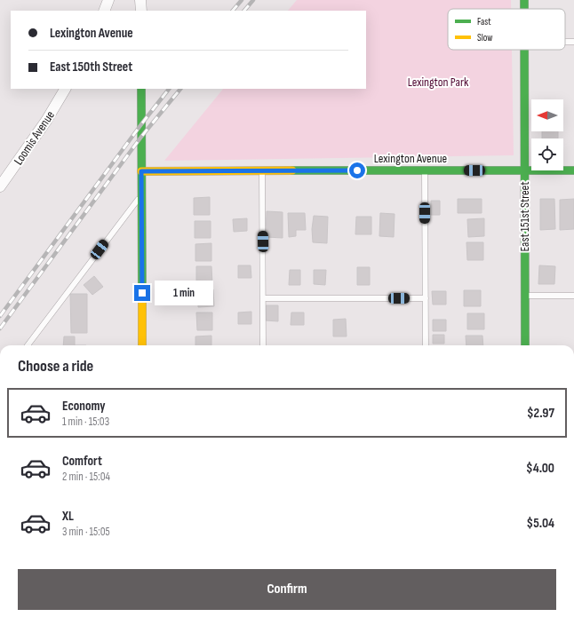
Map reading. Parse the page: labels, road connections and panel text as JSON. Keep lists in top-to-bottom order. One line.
{"streets":{"street":["Loomis Avenue","Lexington Avenue","East 151st Street"]},"crossings":[["Lexington Avenue","East 151st Street"]],"parks":["Lexington Park"],"legend":["Fast","Slow"],"north":"left","page":{"banner":["Lexington Avenue","East 150th Street"],"bubble":"1 min","heading":"Choose a ride","list":[{"name":"Economy","note":"1 min · 15:03","value":"$2.97"},{"name":"Comfort","note":"2 min · 15:04","value":"$4.00"},{"name":"XL","note":"3 min · 15:05","value":"$5.04"}],"buttons":"Confirm"}}
